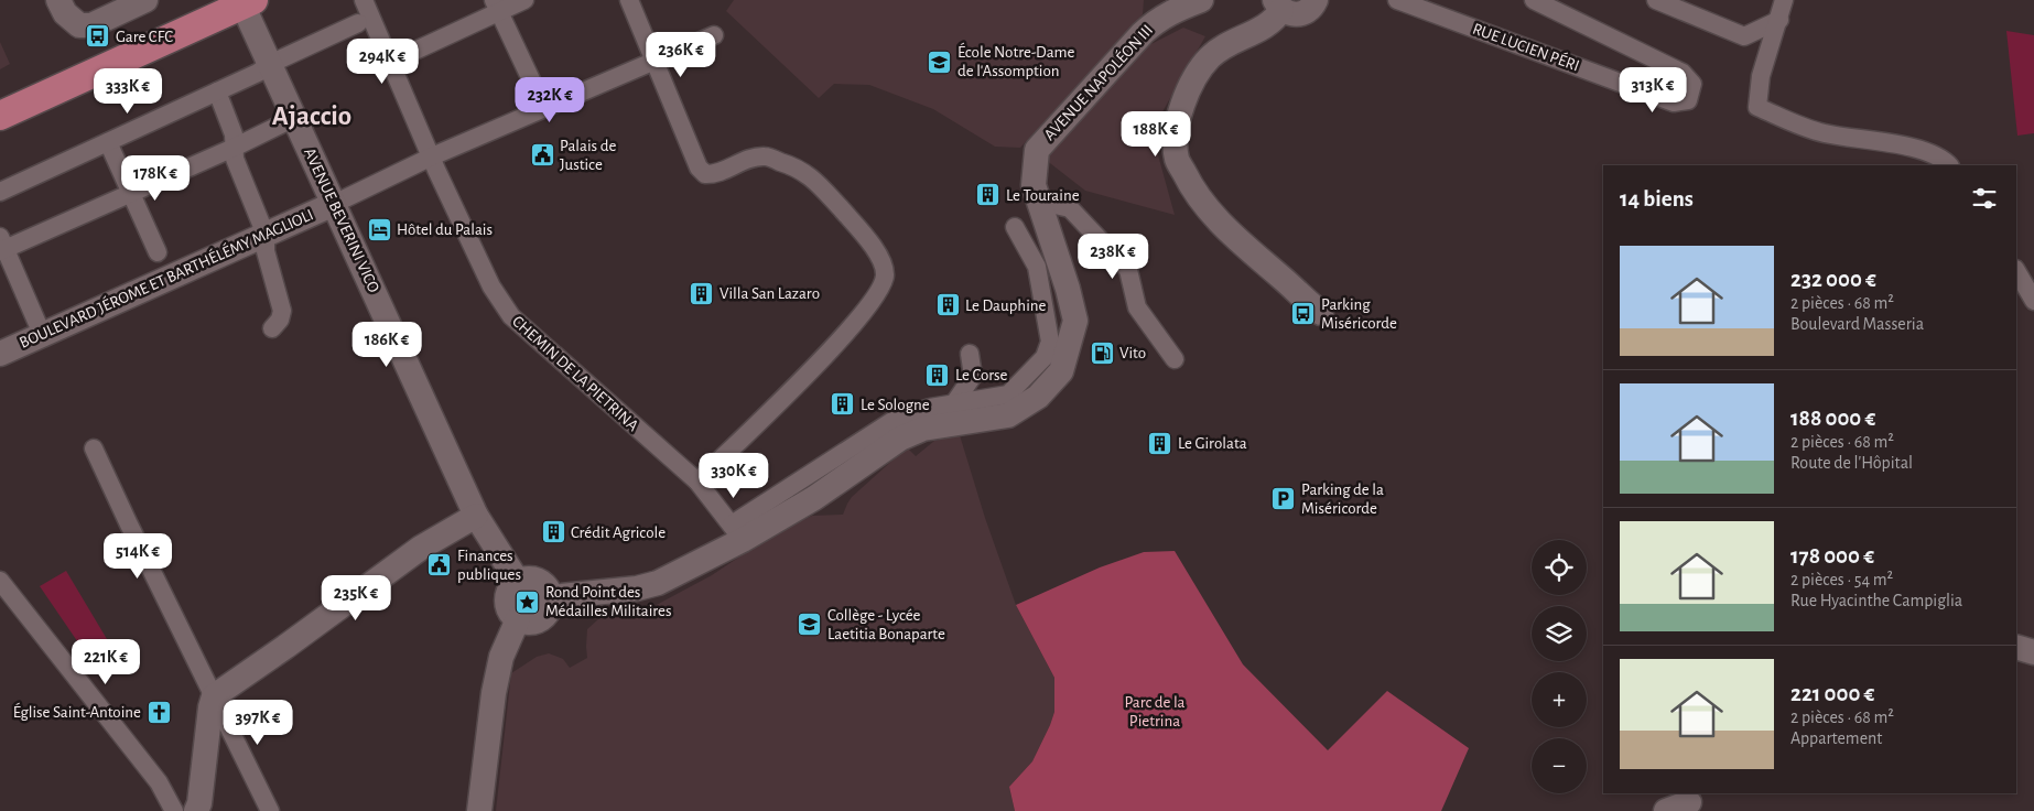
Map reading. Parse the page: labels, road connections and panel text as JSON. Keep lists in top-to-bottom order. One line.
{"streets":{"main road":["AVENUE NAPOLÉON III","AVENUE BEVERINI VICO","BOULEVARD JÉROME ET BARTHÉLÉMY MAGLIOLI"],"street":["RUE LUCIEN PÉRI","CHEMIN DE LA PIETRINA"]},"crossings":[["AVENUE NAPOLÉON III","AVENUE BEVERINI VICO"],["AVENUE NAPOLÉON III","CHEMIN DE LA PIETRINA"],["AVENUE BEVERINI VICO","BOULEVARD JÉROME ET BARTHÉLÉMY MAGLIOLI"]],"districts":["Ajaccio"],"parks":["Parc de la Pietrina"],"places":{"bus stop":["Gare CFC","Parking Miséricorde"],"school or university":["École Notre-Dame de l'Assomption","Collège - Lycée Laetitia Bonaparte"],"public building":["Palais de Justice","Finances publiques"],"building":["Le Touraine","Villa San Lazaro","Le Dauphine","Le Corse","Le Sologne","Le Girolata","Crédit Agricole"],"hotel":["Hôtel du Palais"],"fuel station":["Vito"],"parking":["Parking de la Miséricorde"],"place":["Rond Point des Médailles Militaires"],"church":["Église Saint-Antoine"]},"page":{"price":["236K €","294K €","313K €","333K €","232K €","188K €","178K €","238K €","186K €","330K €","514K €","235K €","221K €","397K €"],"heading":"14 biens","list":[{"name":"232 000 €","note":"2 pièces · 68 m² · Boulevard Masseria"},{"name":"188 000 €","note":"2 pièces · 68 m² · Route de l'Hôpital"},{"name":"178 000 €","note":"2 pièces · 54 m² · Rue Hyacinthe Campiglia"},{"name":"221 000 €","note":"2 pièces · 68 m² · Appartement"}],"map_buttons":["+","−"]}}
